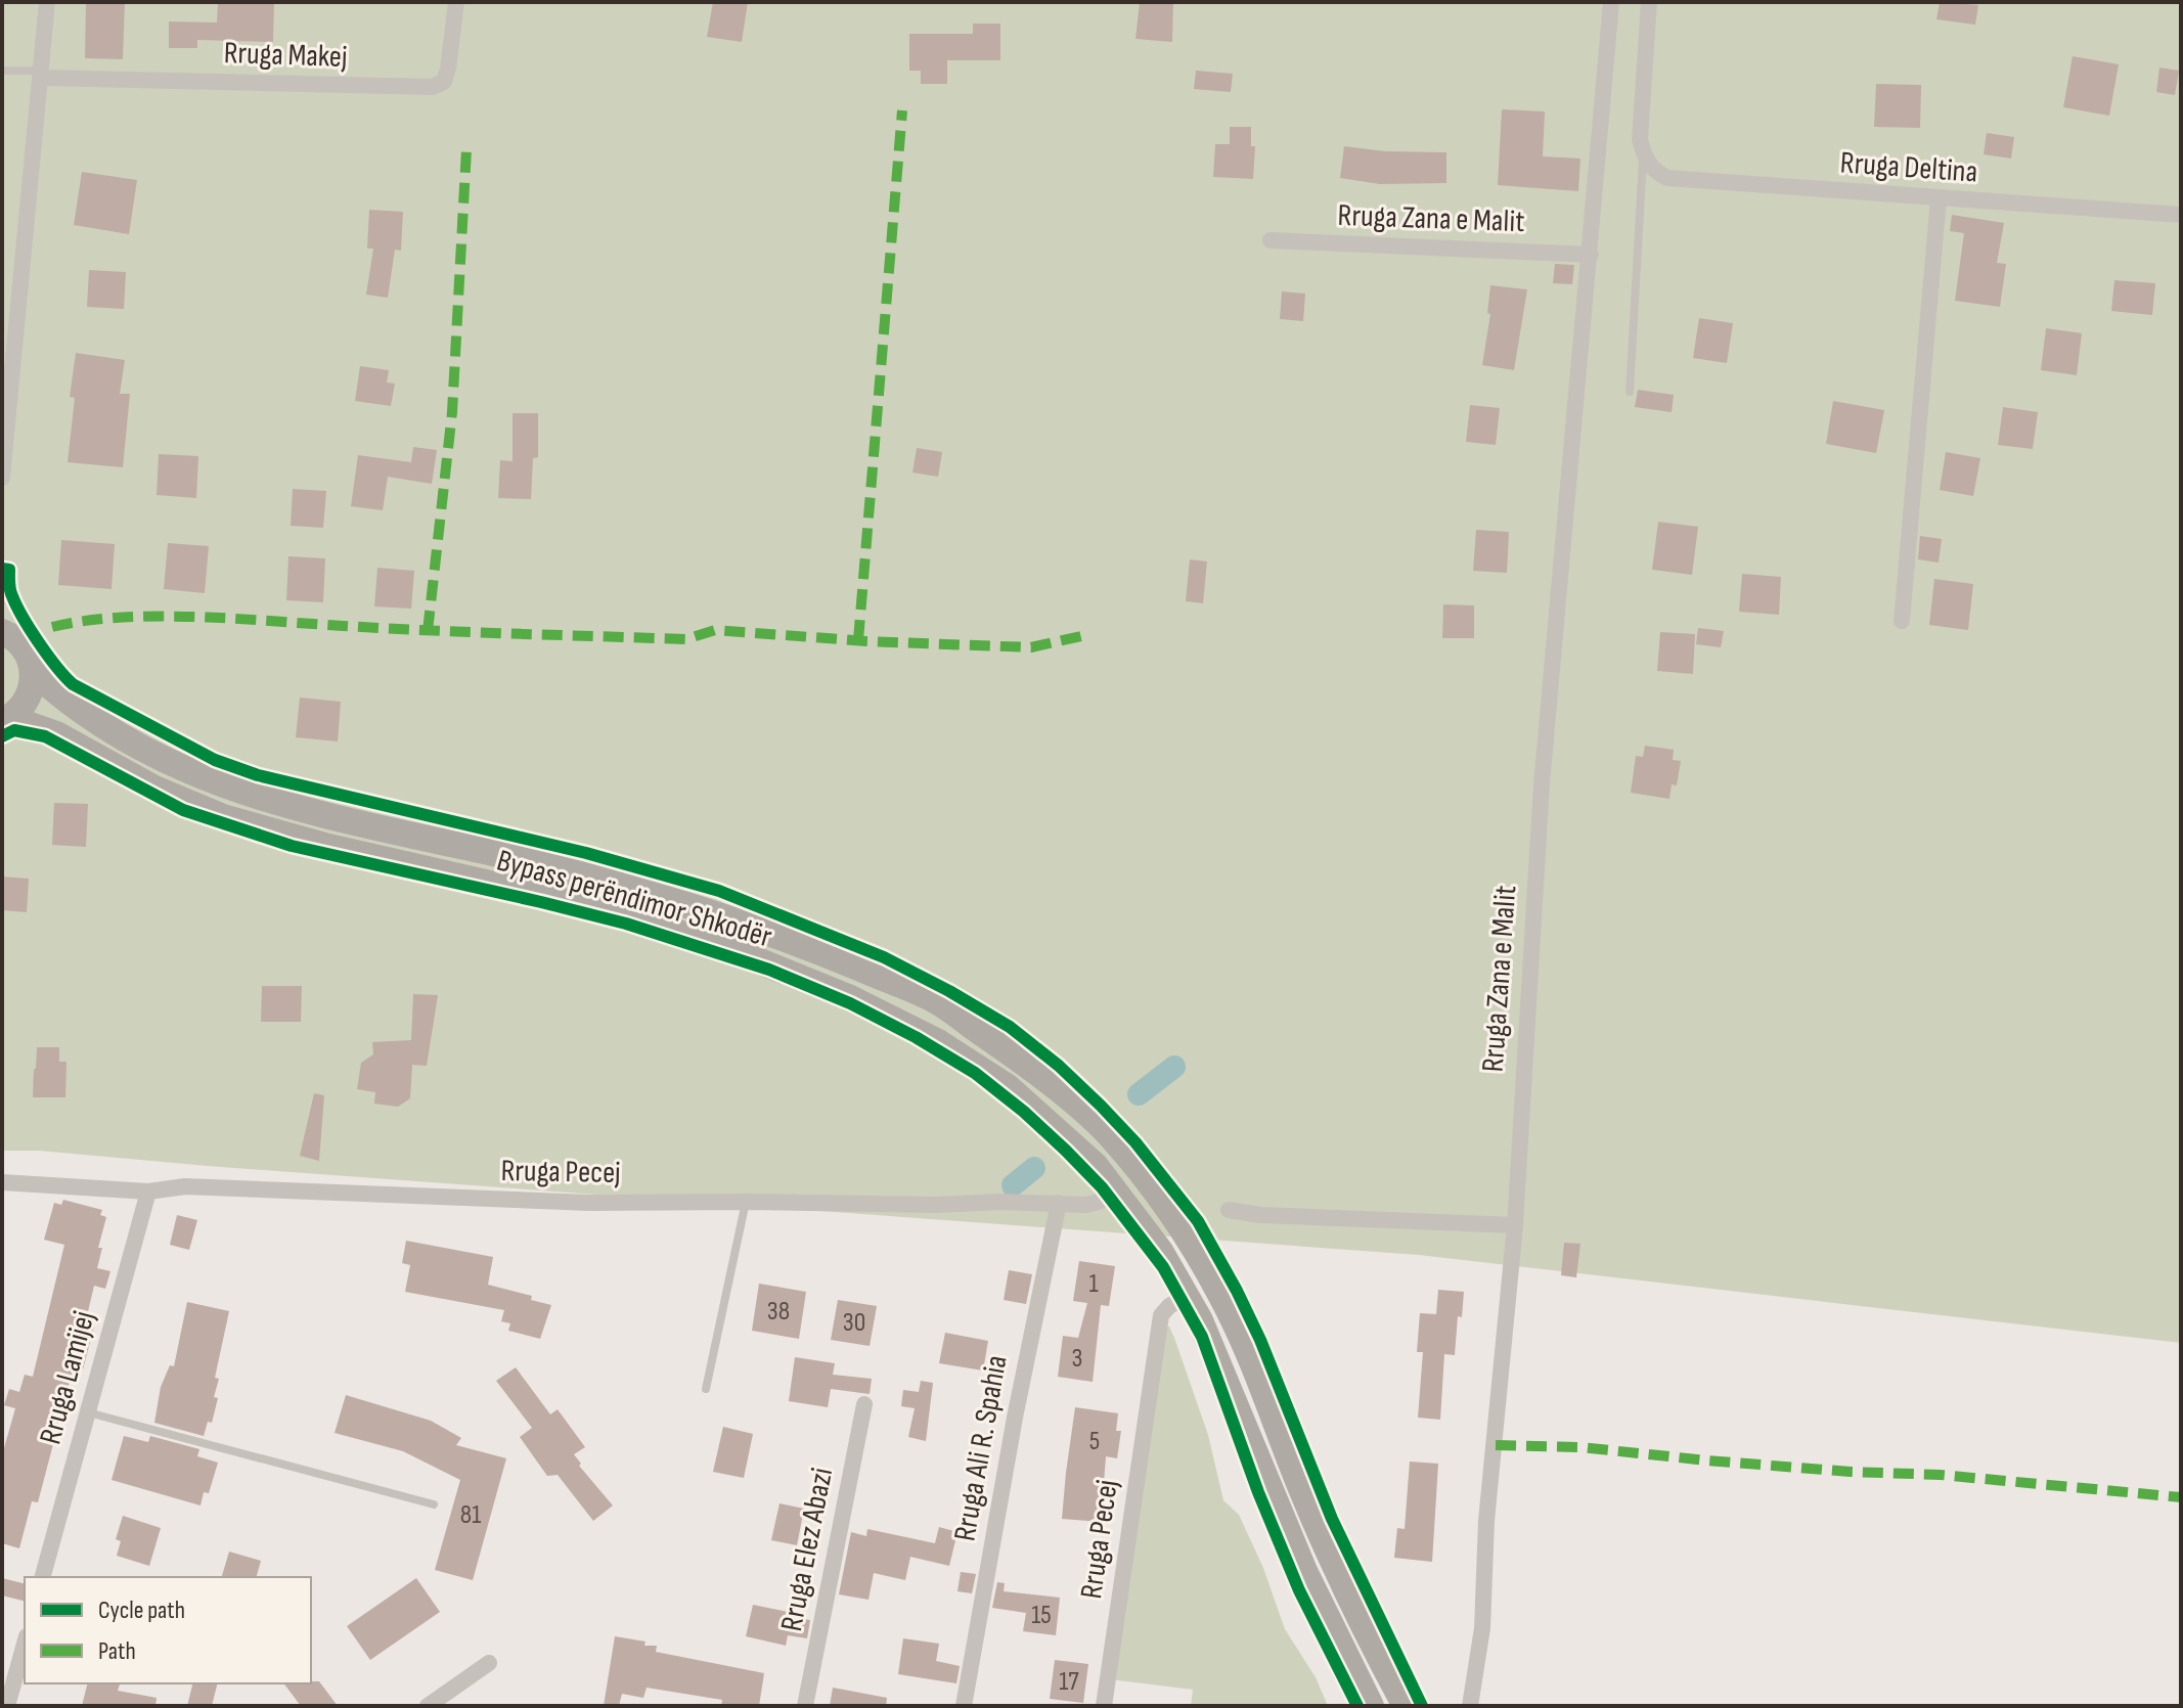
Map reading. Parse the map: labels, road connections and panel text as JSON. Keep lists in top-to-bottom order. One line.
{"streets":{"highway":["Bypass perëndimor Shkodër"],"street":["Rruga Makej","Rruga Deltina","Rruga Zana e Malit","Rruga Pecej","Rruga Lamijej","Rruga Ali R. Spahia","Rruga Elez Abazi"]},"crossings":[["Bypass perëndimor Shkodër","Rruga Pecej"],["Rruga Pecej","Rruga Lamijej"],["Rruga Pecej","Rruga Ali R. Spahia"]],"house_numbers":["1","38","30","3","5","81","15","17"],"legend":["Cycle path","Path"]}
